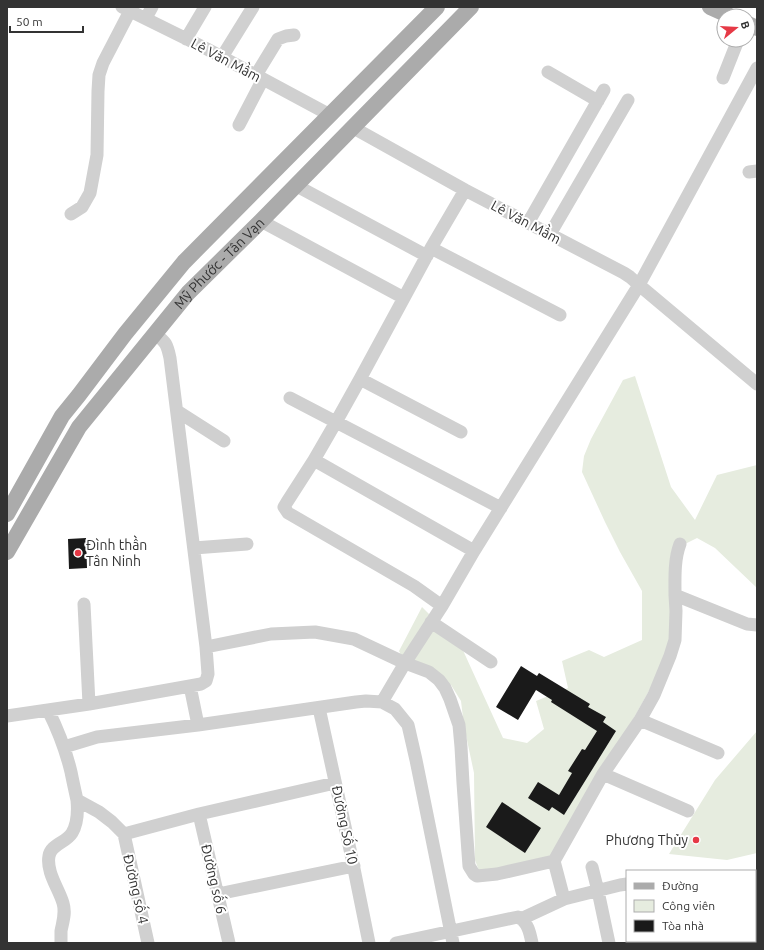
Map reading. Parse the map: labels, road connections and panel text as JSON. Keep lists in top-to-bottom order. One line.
{"streets":{"main road":["Mỹ Phước - Tân Vạn"],"street":["Lê Văn Mầm","Đường Số 10","Đường số 6","Đường số 4"]},"crossings":[["Lê Văn Mầm","Mỹ Phước - Tân Vạn"]],"places":["Đình thần Tân Ninh","Phương Thủy"],"legend":["Đường","Công viên","Tòa nhà"],"scale_bar":"50 m","north":"right"}
